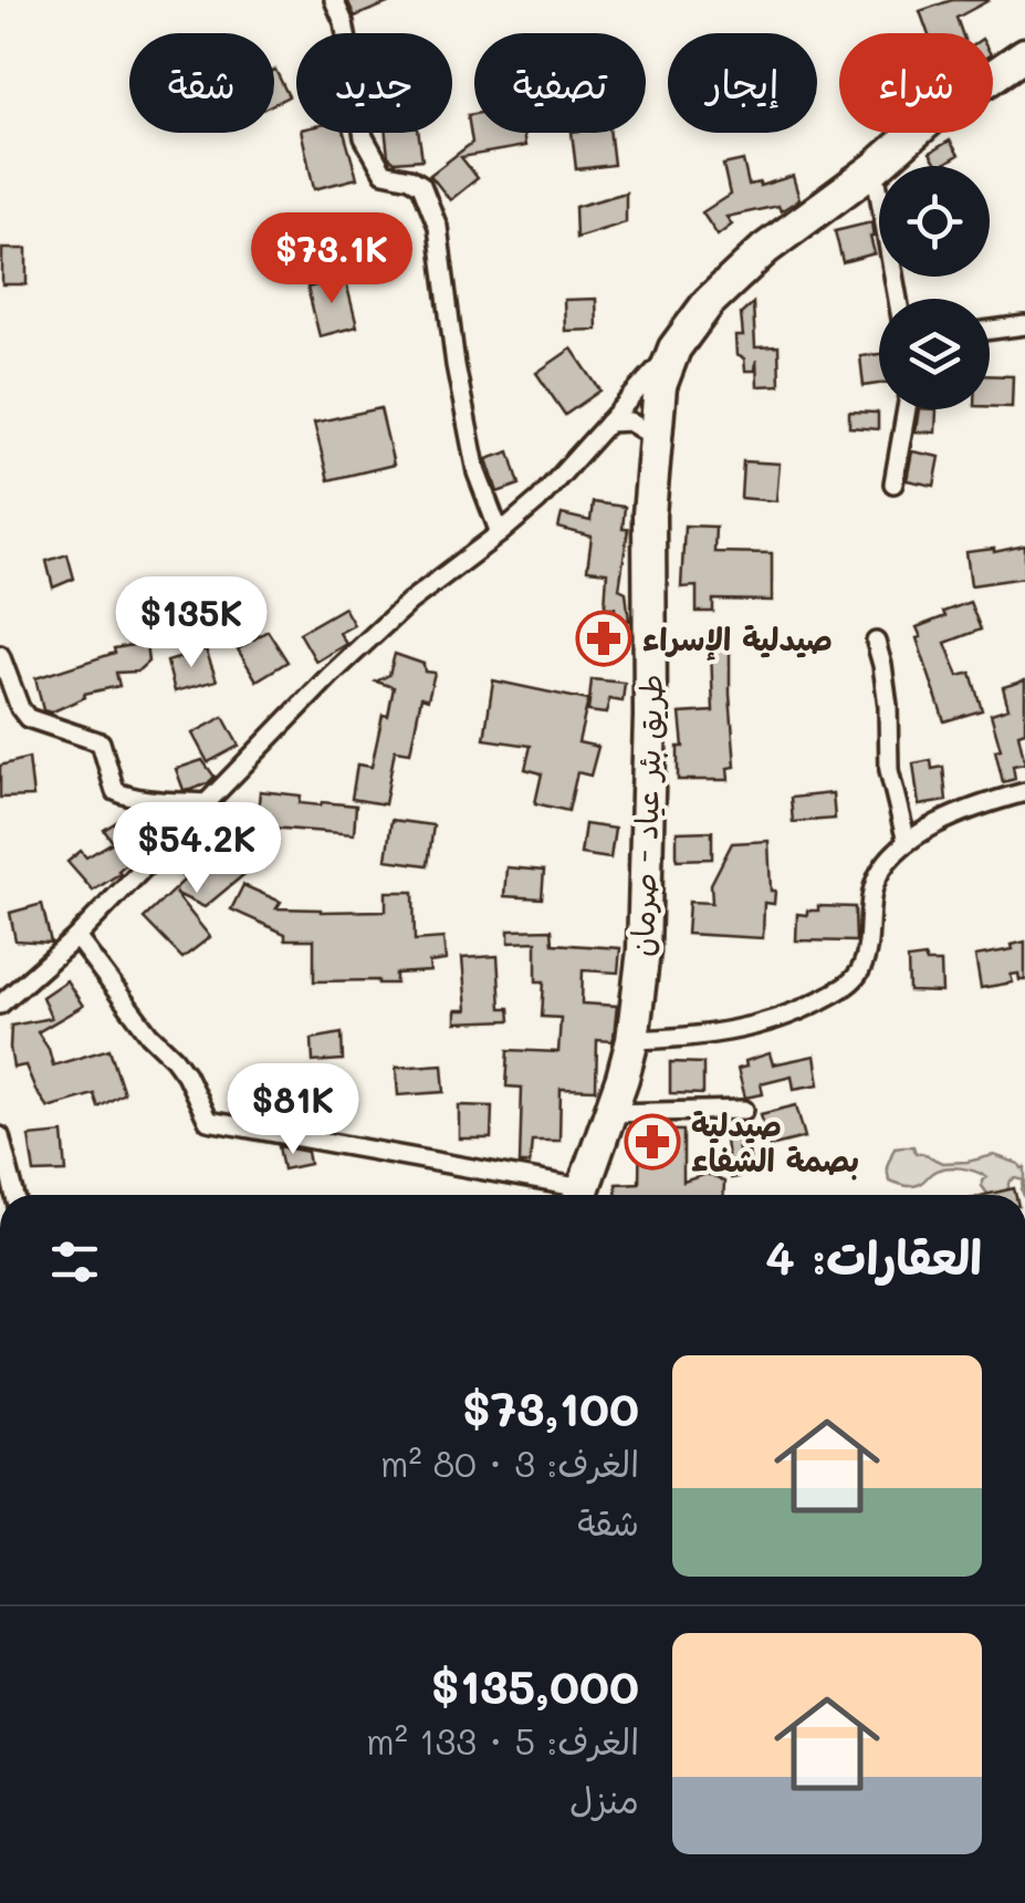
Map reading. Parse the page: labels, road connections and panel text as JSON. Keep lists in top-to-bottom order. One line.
{"streets":{"highway":["طريق بئر عياد - صرمان"]},"places":{"pharmacy":["صيدلية الإسراء","صيدلية بصمة الشفاء"]},"page":{"chip":["شراء","إيجار","تصفية","جديد","شقة"],"price":["$73.1K","$135K","$54.2K","$81K"],"heading":"العقارات: 4","list":[{"name":"$73,100","note":"الغرف: 3 · 80 m² · شقة"},{"name":"$135,000","note":"الغرف: 5 · 133 m² · منزل"}]}}
